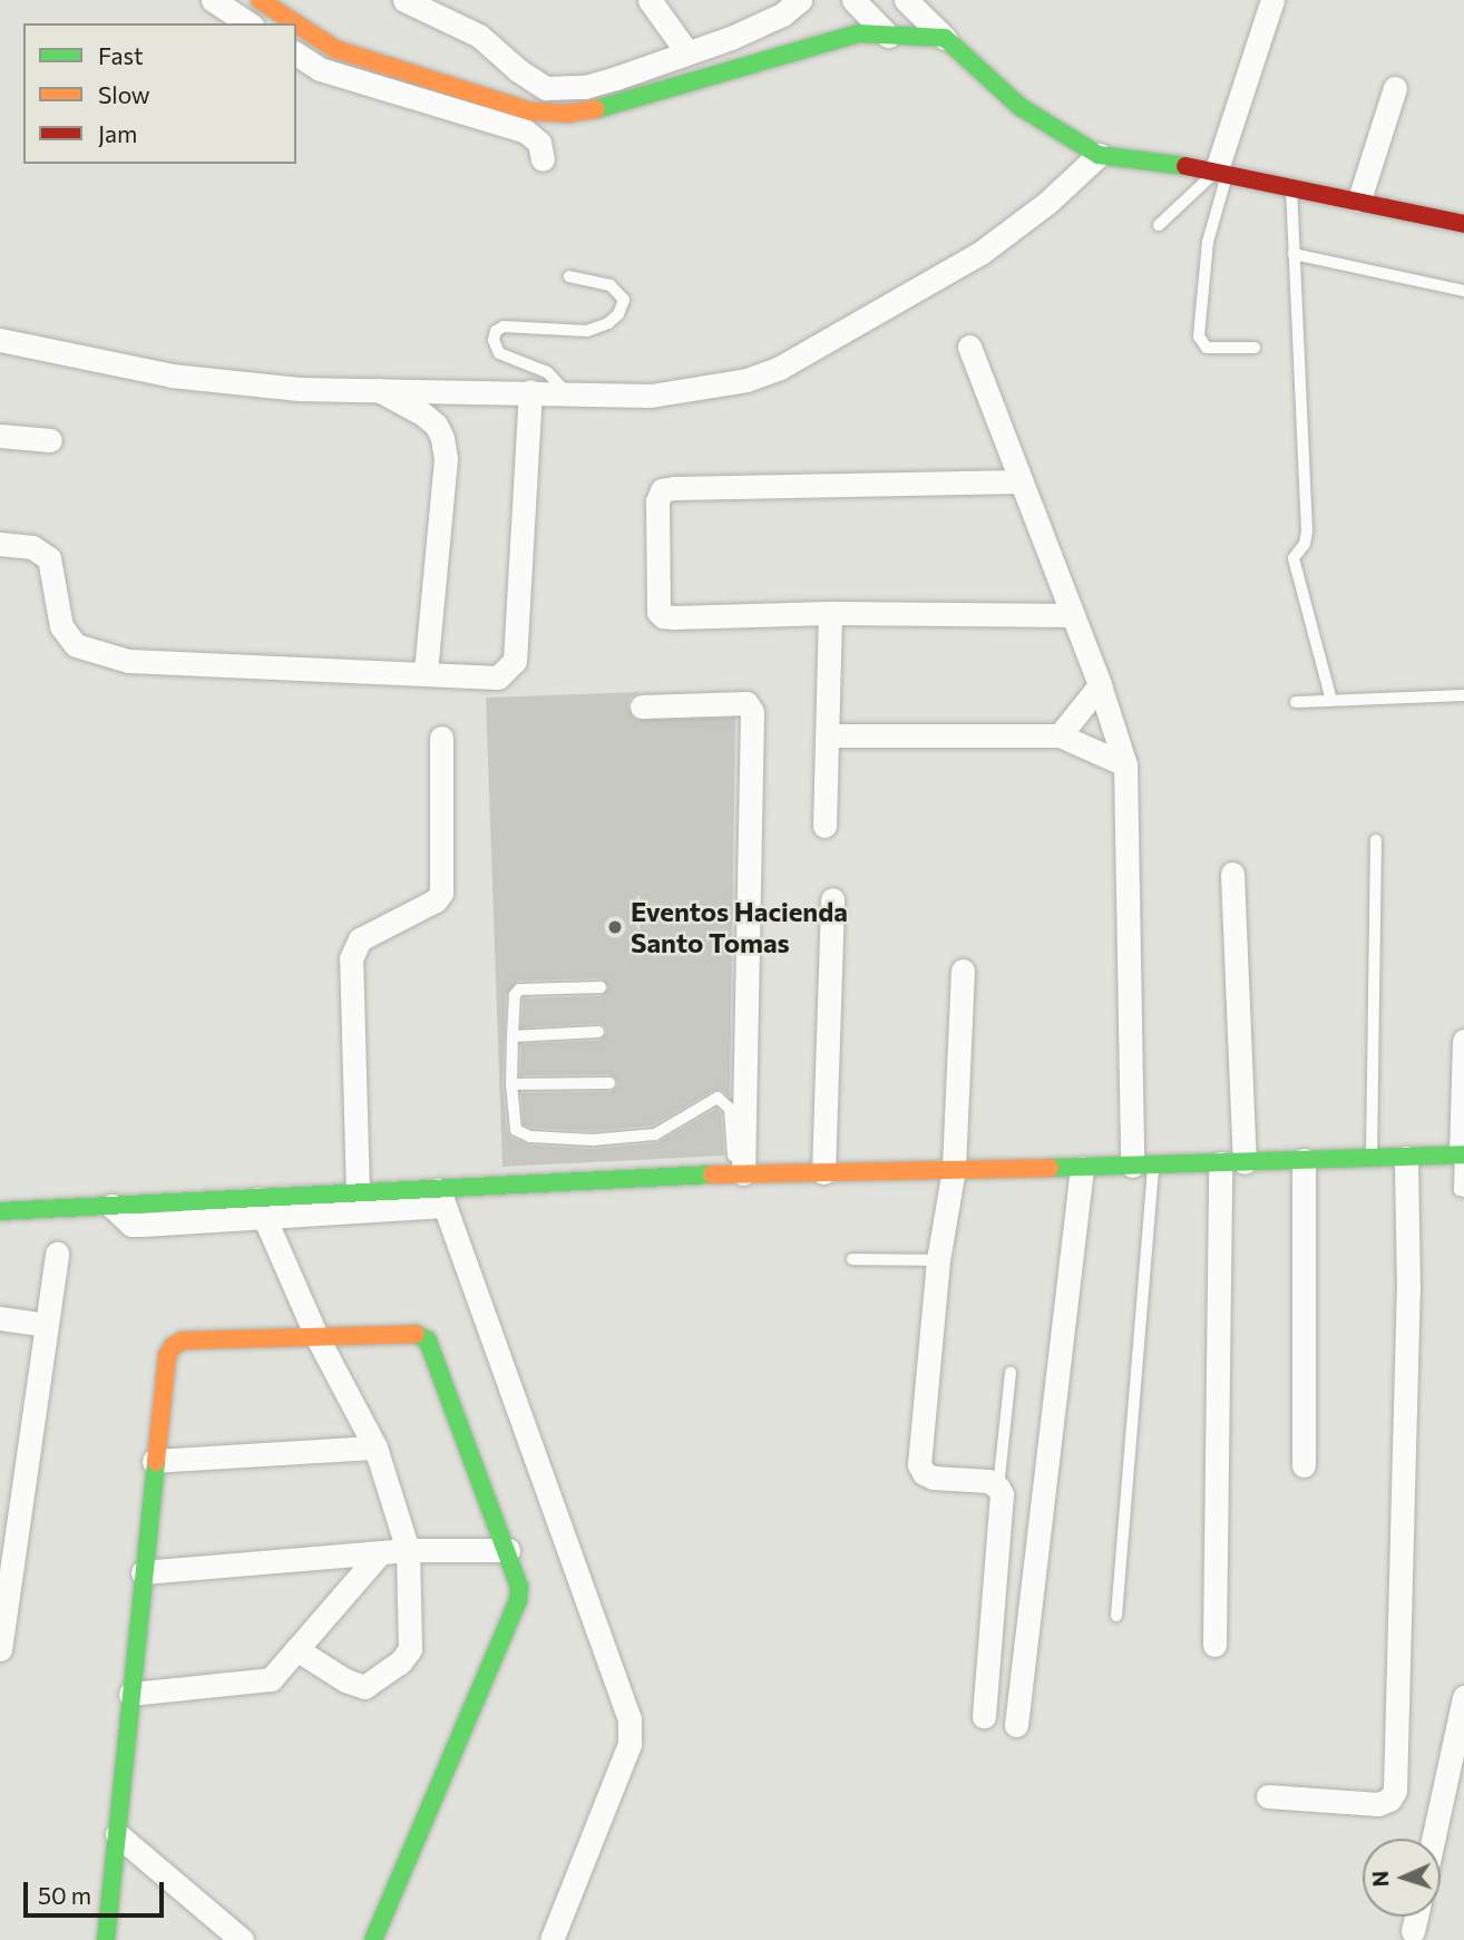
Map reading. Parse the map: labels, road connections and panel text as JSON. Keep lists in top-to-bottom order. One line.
{"places":["Eventos Hacienda Santo Tomas"],"legend":["Fast","Slow","Jam"],"scale_bar":"50 m","north":"left"}
